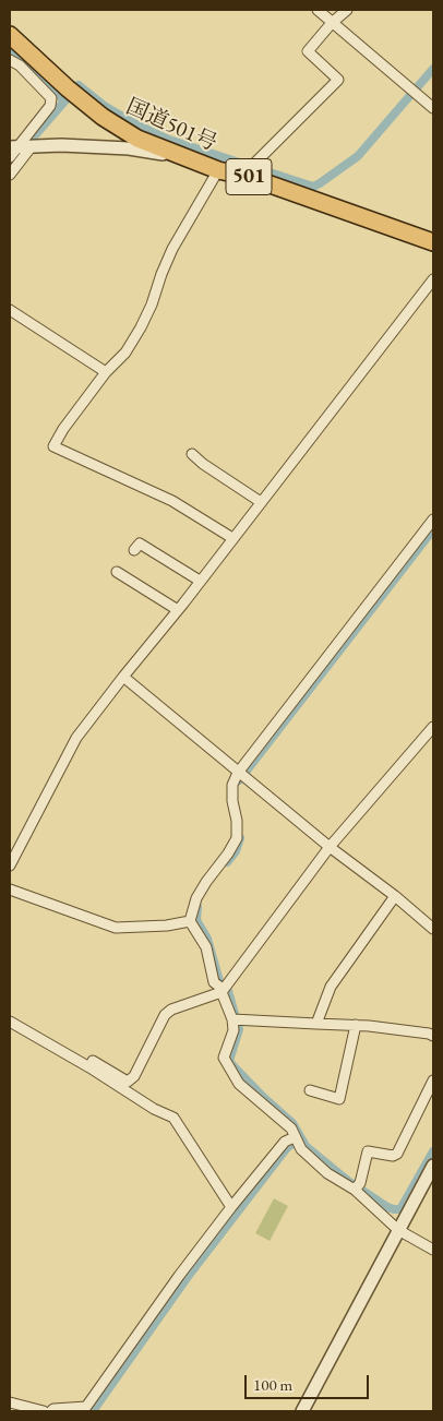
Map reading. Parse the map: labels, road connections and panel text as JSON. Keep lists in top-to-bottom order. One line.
{"streets":{"highway":["国道501号","501"]},"scale_bar":"100 m"}
